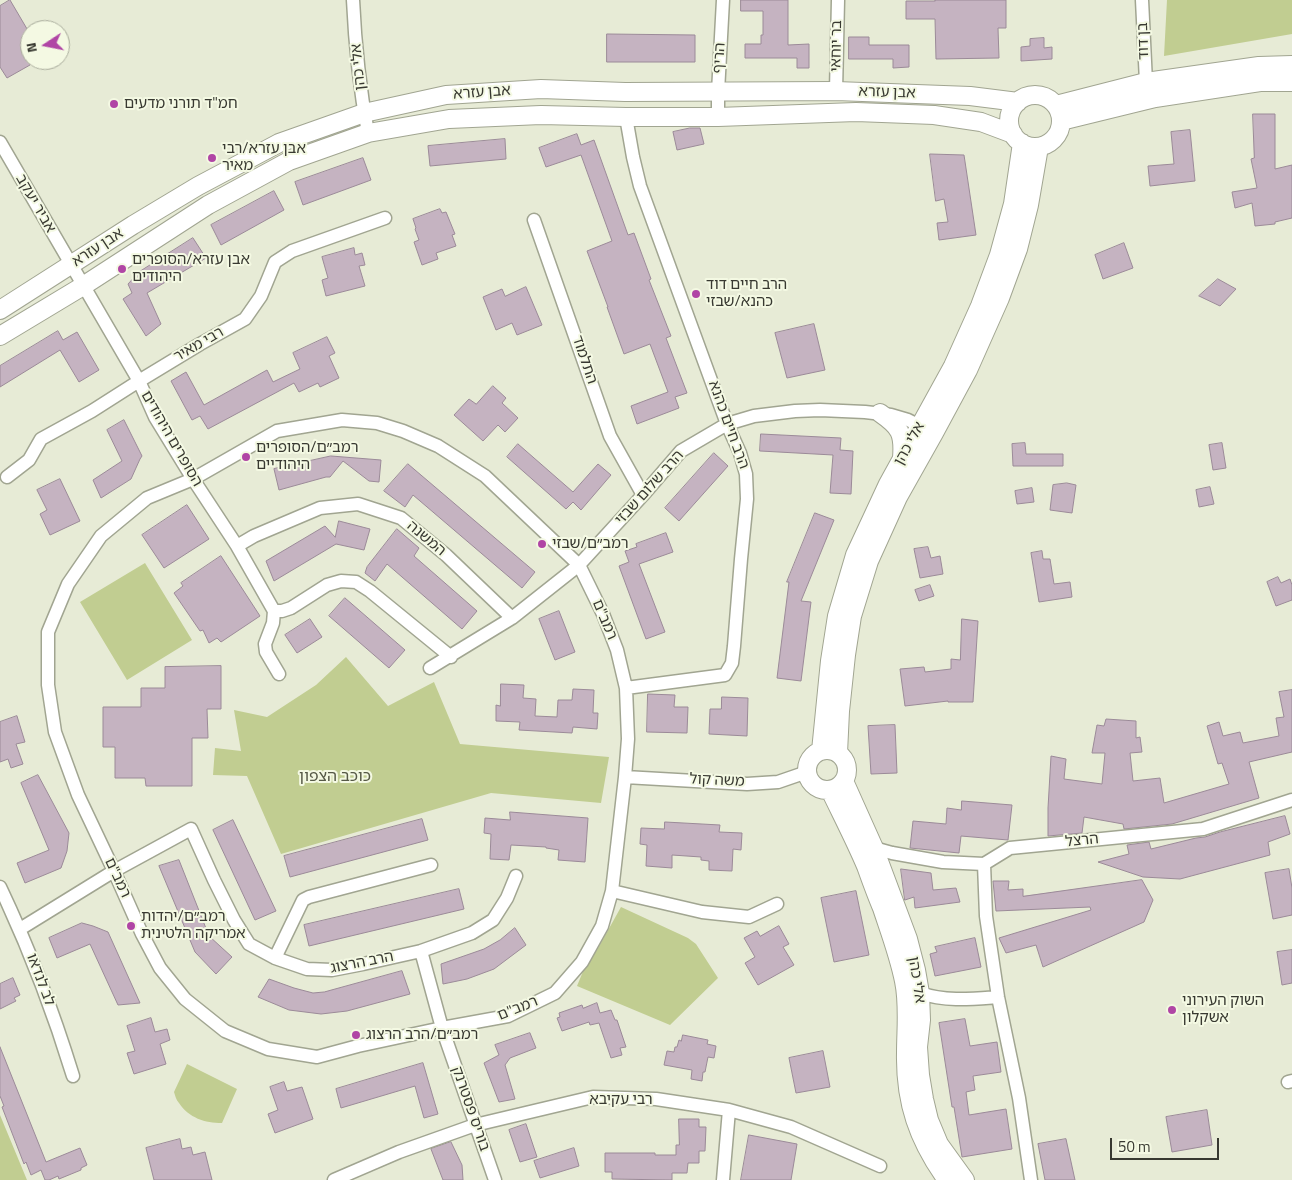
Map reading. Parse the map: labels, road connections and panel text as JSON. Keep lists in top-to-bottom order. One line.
{"streets":{"street":["בן דוד","בר יוחאי","הריף","אלי כהן","אבן עזרא","אביר יעקב","רבי מאיר","התלמוד","הרב חיים כהנא","הסופרים היהודים","הרב שלום שבזי","המשנה","רמב\"ם","משה קול","הרצל","הרב הרצוג","לב לנדאו","רבי עקיבא","בוריס פסטרנק"]},"crossings":[["בר יוחאי","אבן עזרא"],["הריף","אבן עזרא"],["אלי כהן","אבן עזרא"],["אלי כהן","הרב שלום שבזי"],["אלי כהן","משה קול"],["אבן עזרא","אביר יעקב"],["אבן עזרא","הרב חיים כהנא"],["אבן עזרא","הסופרים היהודים"],["אביר יעקב","הסופרים היהודים"],["רבי מאיר","הסופרים היהודים"],["התלמוד","הרב שלום שבזי"],["הרב חיים כהנא","הרב שלום שבזי"],["הרב חיים כהנא","רמב\"ם"],["הסופרים היהודים","המשנה"],["הסופרים היהודים","רמב\"ם"],["הרב שלום שבזי","המשנה"],["הרב שלום שבזי","רמב\"ם"],["רמב\"ם","משה קול"],["רמב\"ם","הרב הרצוג"],["רמב\"ם","בוריס פסטרנק"],["הרב הרצוג","בוריס פסטרנק"],["רבי עקיבא","בוריס פסטרנק"]],"districts":["כוכב הצפון"],"places":["חמ\"ד תורני מדעים","אבן עזרא/רבי מאיר","אבן עזרא/הסופרים היהודים","הרב חיים דוד כהנא/שבזי","רמב״ם/הסופרים היהודיים","רמב״ם/שבזי","רמב״ם/יהדות אמריקה הלטינית","השוק העירוני אשקלון","רמב״ם/הרב הרצוג"],"scale_bar":"50 m","north":"left"}
